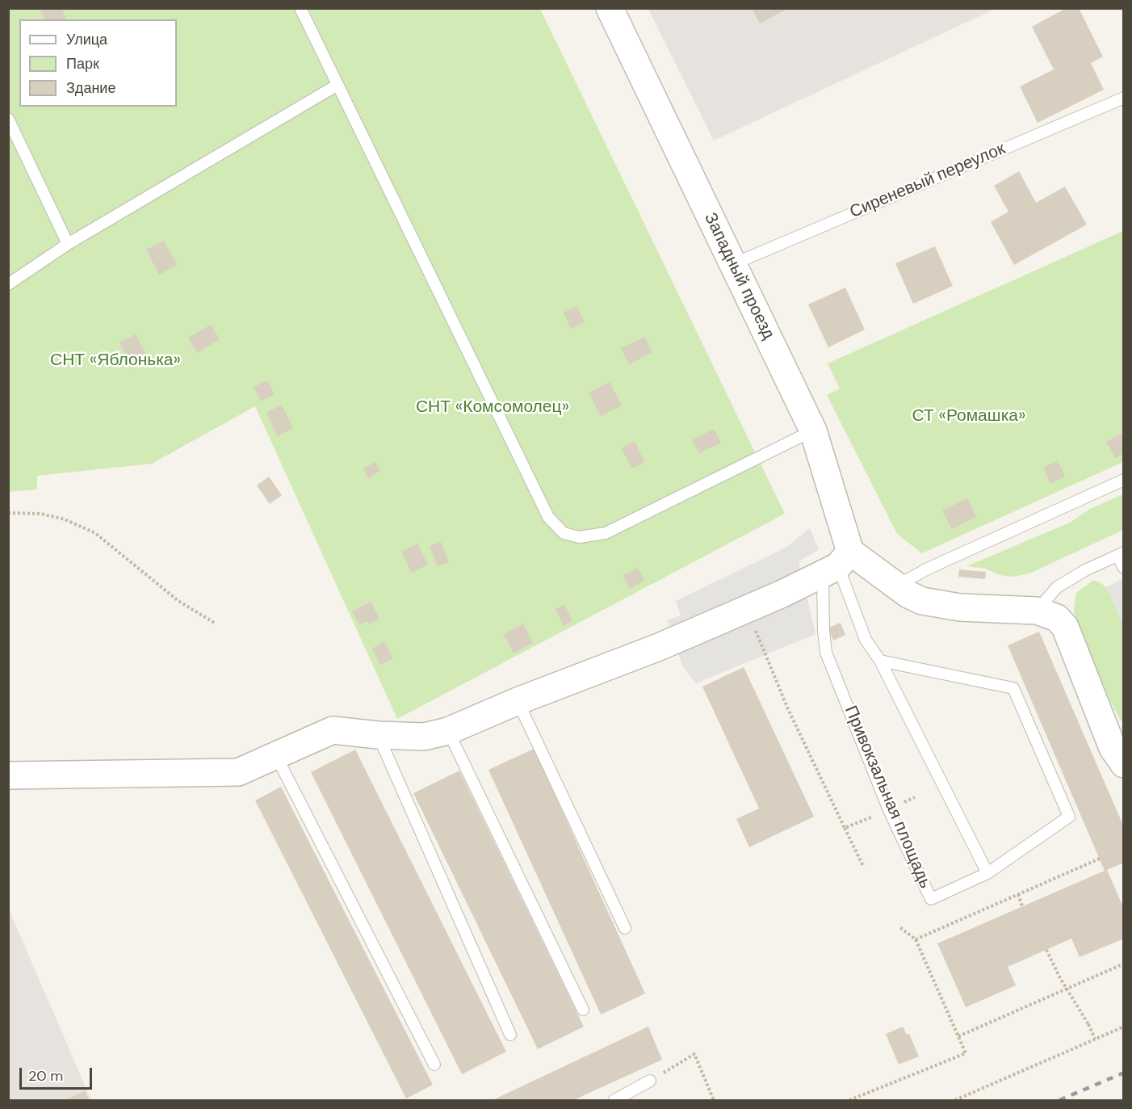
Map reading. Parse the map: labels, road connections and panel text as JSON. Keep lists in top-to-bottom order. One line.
{"streets":{"street":["Западный проезд"],"lane":["Сиреневый переулок","Привокзальная площадь"]},"crossings":[["Сиреневый переулок","Западный проезд"],["Западный проезд","Привокзальная площадь"]],"parks":["СНТ «Яблонька»","СНТ «Комсомолец»","СТ «Ромашка»"],"legend":["Улица","Парк","Здание"],"scale_bar":"20 m"}
